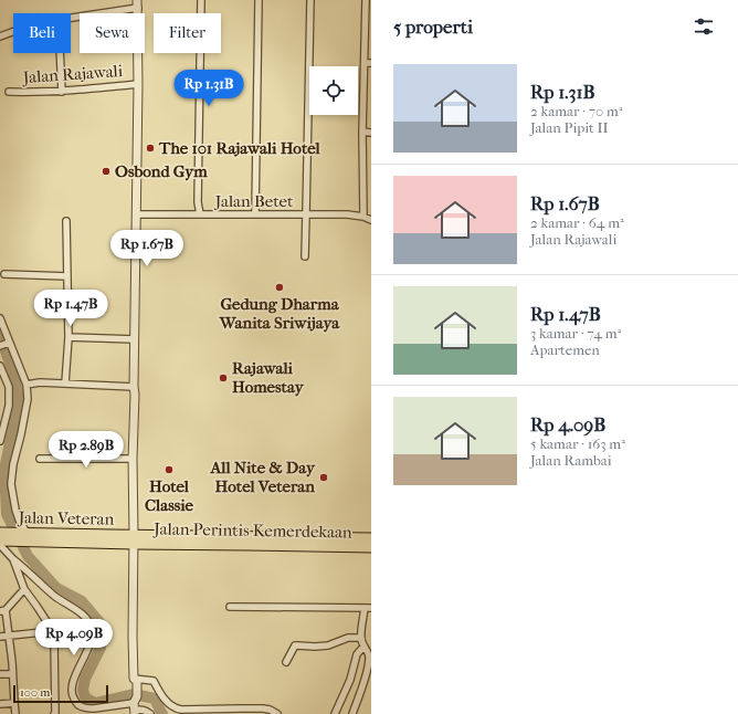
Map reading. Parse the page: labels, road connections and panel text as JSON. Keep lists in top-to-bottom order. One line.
{"streets":{"highway":["Jalan Veteran","Jalan Perintis Kemerdekaan"],"street":["Jalan Rajawali","Jalan Betet"]},"crossings":[["Jalan Rajawali","Jalan Betet"],["Jalan Rajawali","Jalan Veteran"],["Jalan Rajawali","Jalan Perintis Kemerdekaan"],["Jalan Veteran","Jalan Perintis Kemerdekaan"]],"places":["The 101 Rajawali Hotel","Osbond Gym","Gedung Dharma Wanita Sriwijaya","Rajawali Homestay","Hotel Classie","All Nite & Day Hotel Veteran"],"scale_bar":"100 m","page":{"heading":"5 properti","chip":["Beli","Sewa","Filter"],"list":[{"name":"Rp 1.31B","note":"2 kamar · 70 m² · Jalan Pipit II"},{"name":"Rp 1.67B","note":"2 kamar · 64 m² · Jalan Rajawali"},{"name":"Rp 1.47B","note":"3 kamar · 74 m² · Apartemen"},{"name":"Rp 4.09B","note":"5 kamar · 163 m² · Jalan Rambai"}],"price":["Rp 1.31B","Rp 1.67B","Rp 1.47B","Rp 2.89B","Rp 4.09B"],"scale":"100 m"}}
